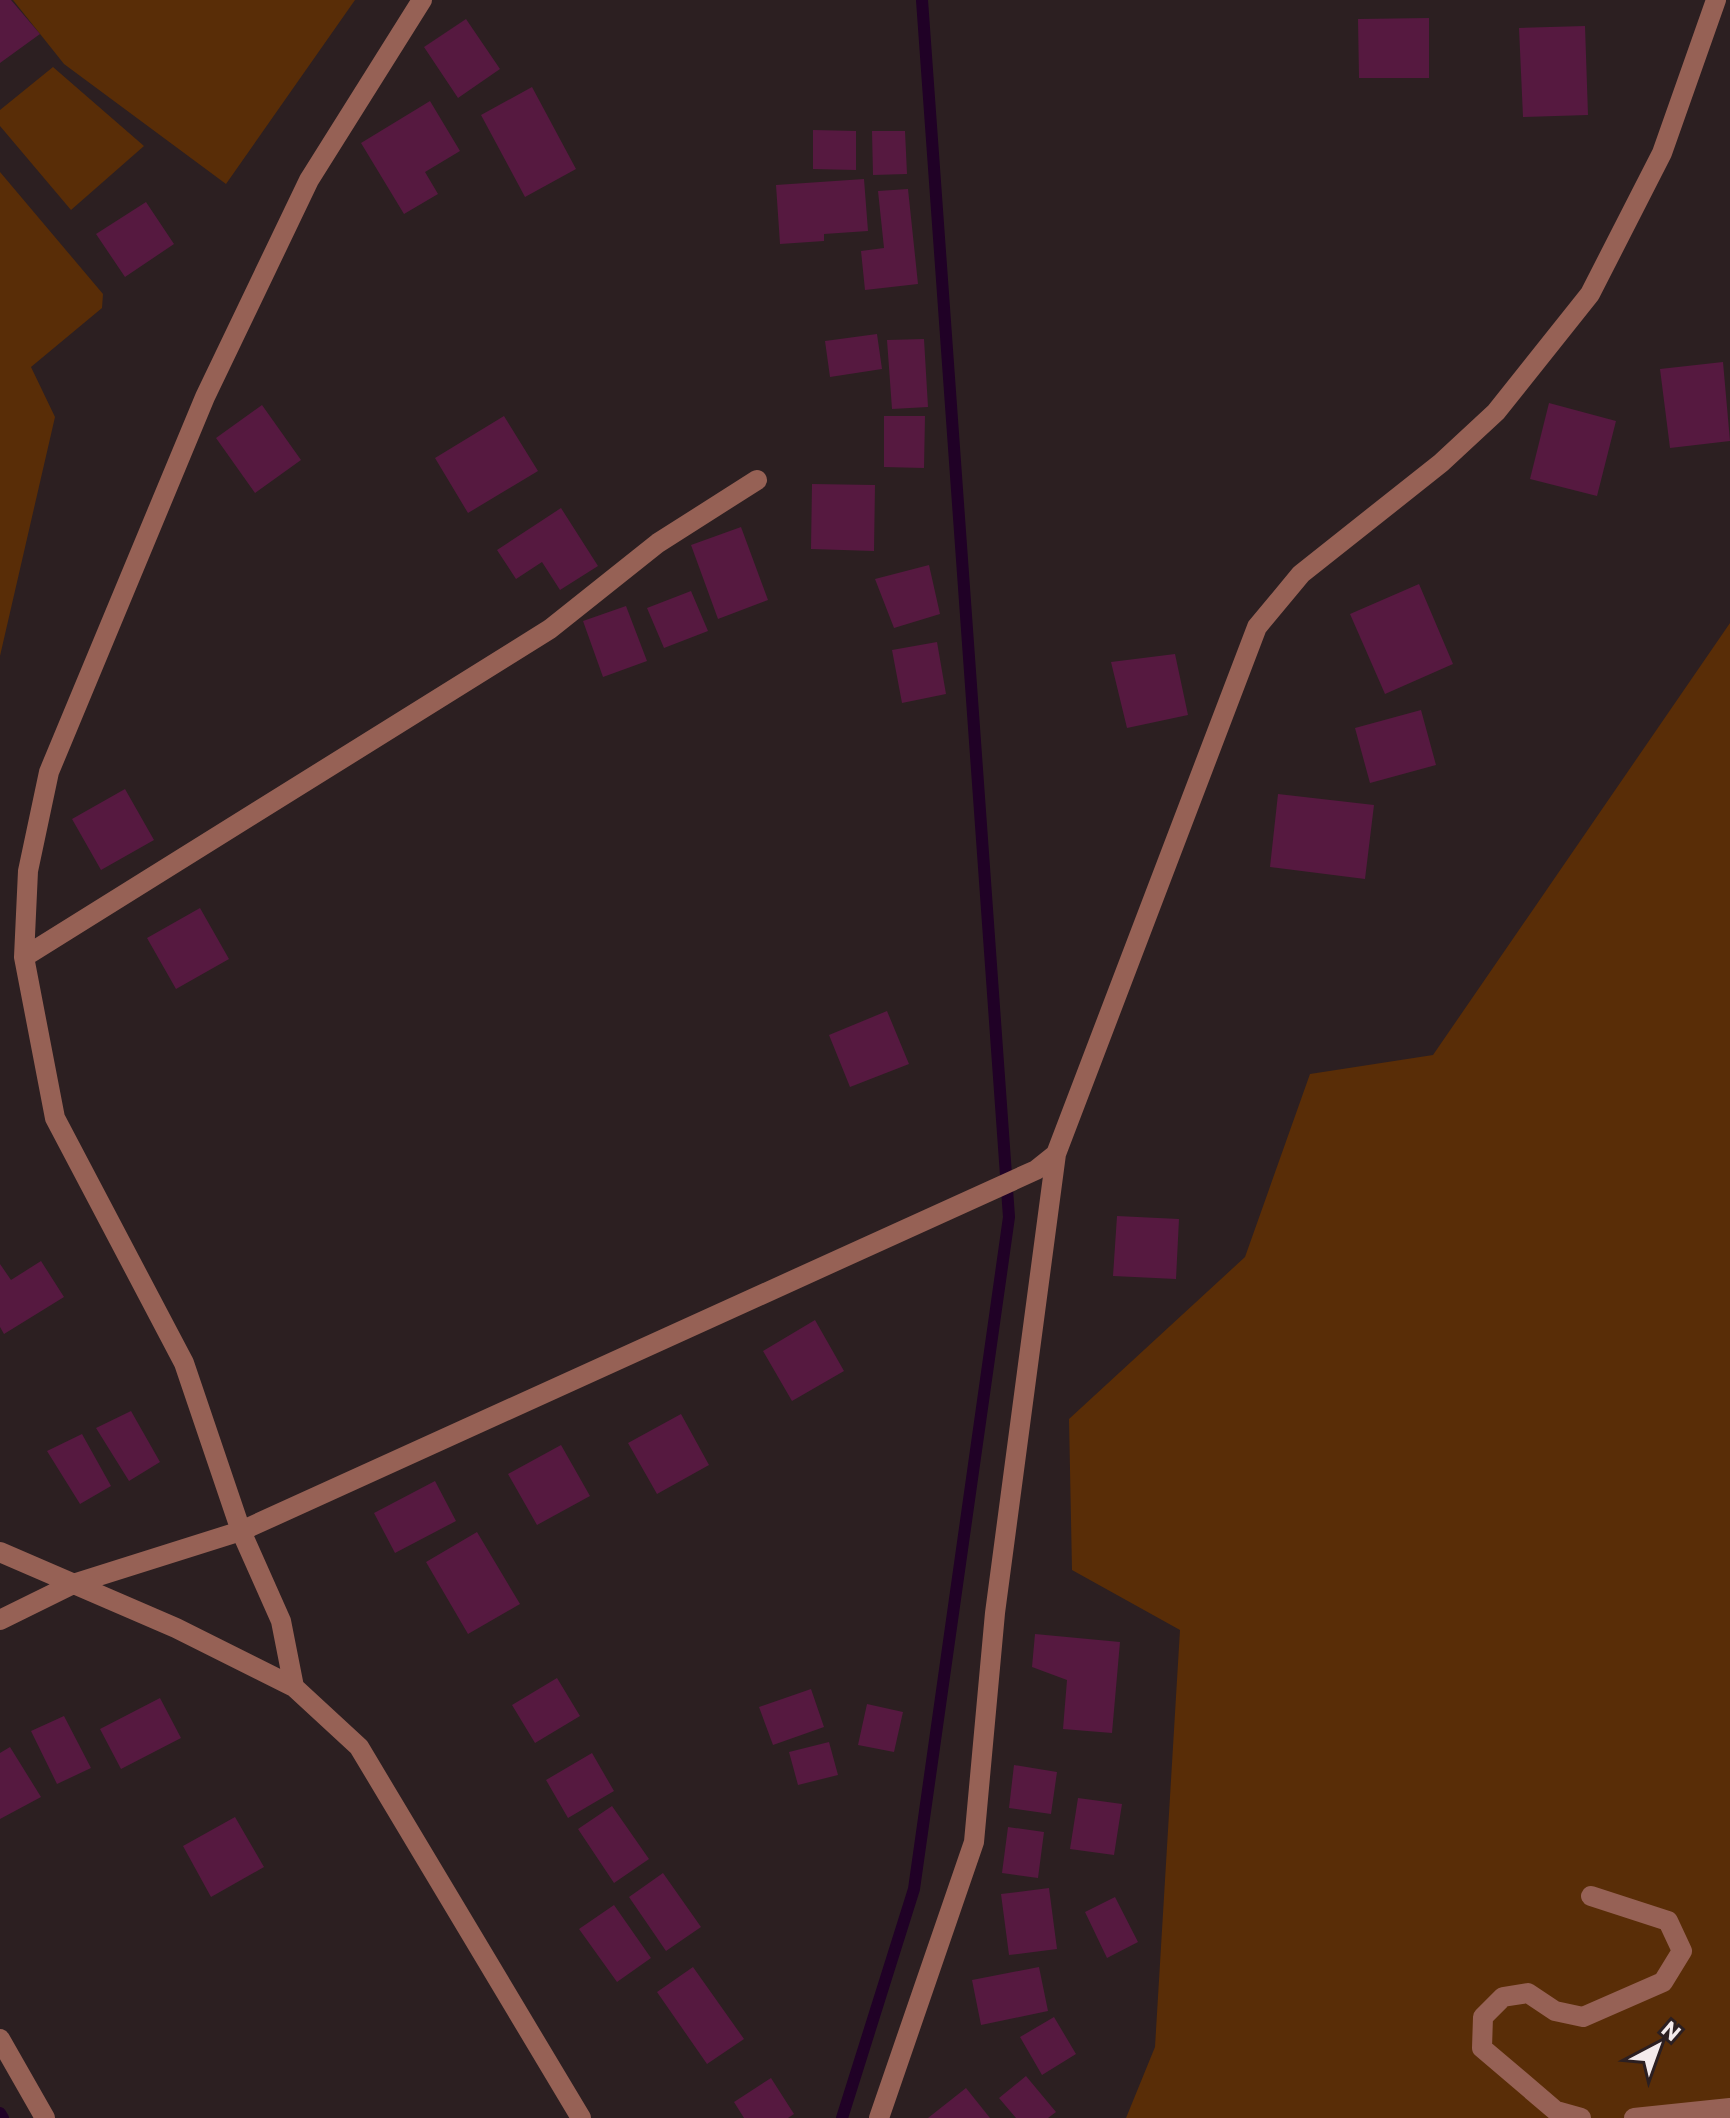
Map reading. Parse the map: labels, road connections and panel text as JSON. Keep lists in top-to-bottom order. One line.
{"north":"top right"}
